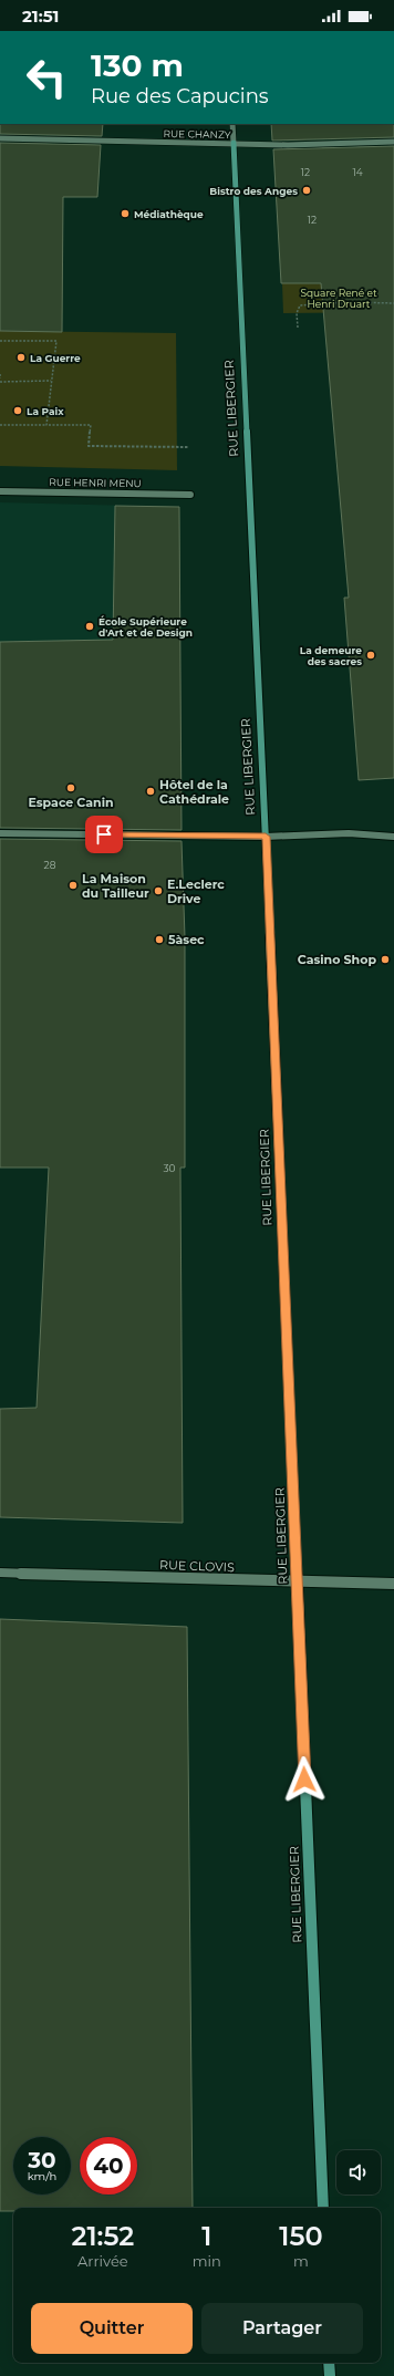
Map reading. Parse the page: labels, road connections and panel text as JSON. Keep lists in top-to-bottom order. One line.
{"streets":{"street":["RUE CHANZY","RUE LIBERGIER","RUE HENRI MENU","RUE CLOVIS"]},"crossings":[["RUE CHANZY","RUE LIBERGIER"],["RUE LIBERGIER","RUE CLOVIS"]],"parks":["Square René et Henri Druart"],"places":["Bistro des Anges","Médiathèque","La Guerre","La Paix","École Supérieure d'Art et de Design","La demeure des sacres","Espace Canin","Hôtel de la Cathédrale","La Maison du Tailleur","E.Leclerc Drive","5àsec","Casino Shop"],"house_numbers":["12","14","12","28","30"],"page":{"status":"21:51","turn":["130 m","Rue des Capucins"],"speed":"30 km/h","limit":"40","eta":["21:52","Arrivée","1","min","150","m"],"buttons":["Quitter","Partager"]}}
